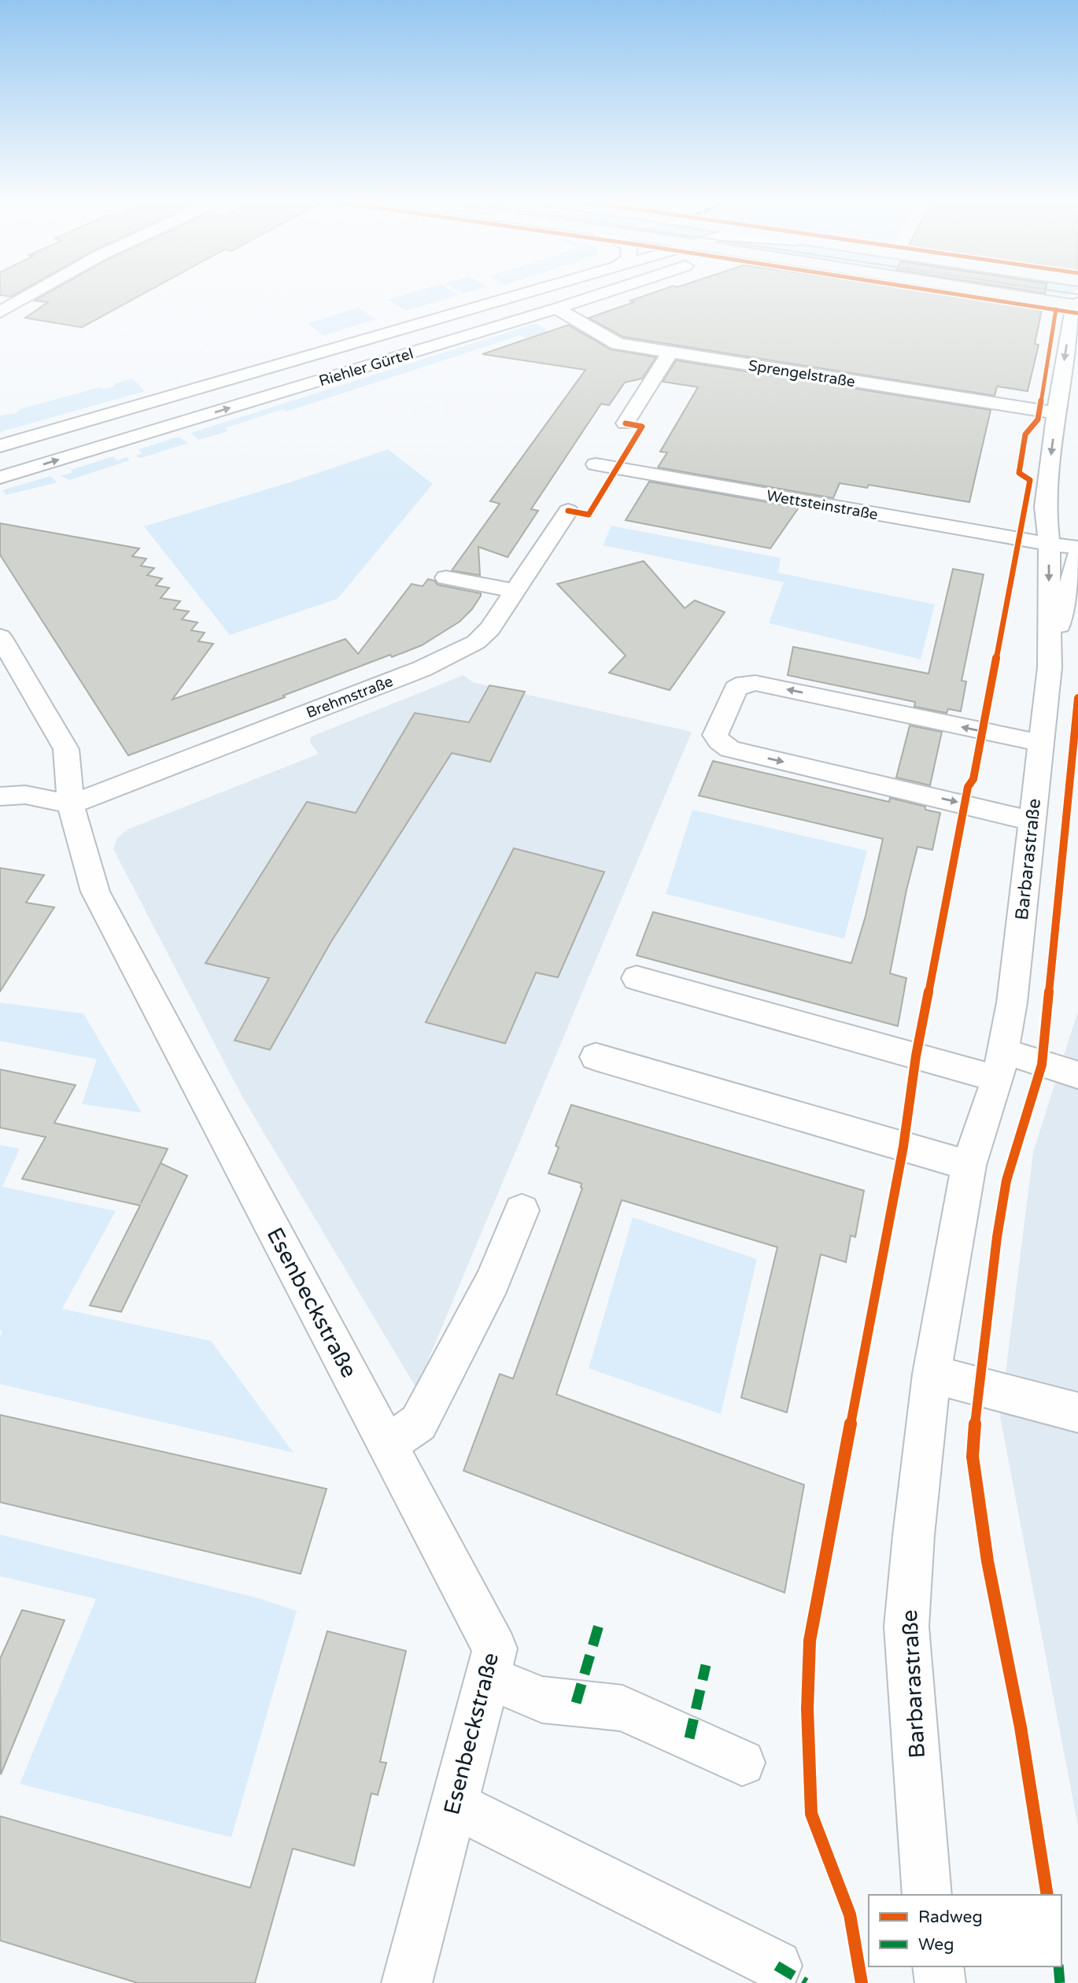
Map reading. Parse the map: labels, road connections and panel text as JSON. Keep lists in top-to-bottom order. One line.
{"streets":{"street":["Riehler Gürtel","Sprengelstraße","Wettsteinstraße","Brehmstraße","Barbarastraße","Esenbeckstraße"]},"crossings":[["Riehler Gürtel","Sprengelstraße"],["Sprengelstraße","Barbarastraße"],["Wettsteinstraße","Barbarastraße"],["Brehmstraße","Esenbeckstraße"]],"legend":["Radweg","Weg"]}
